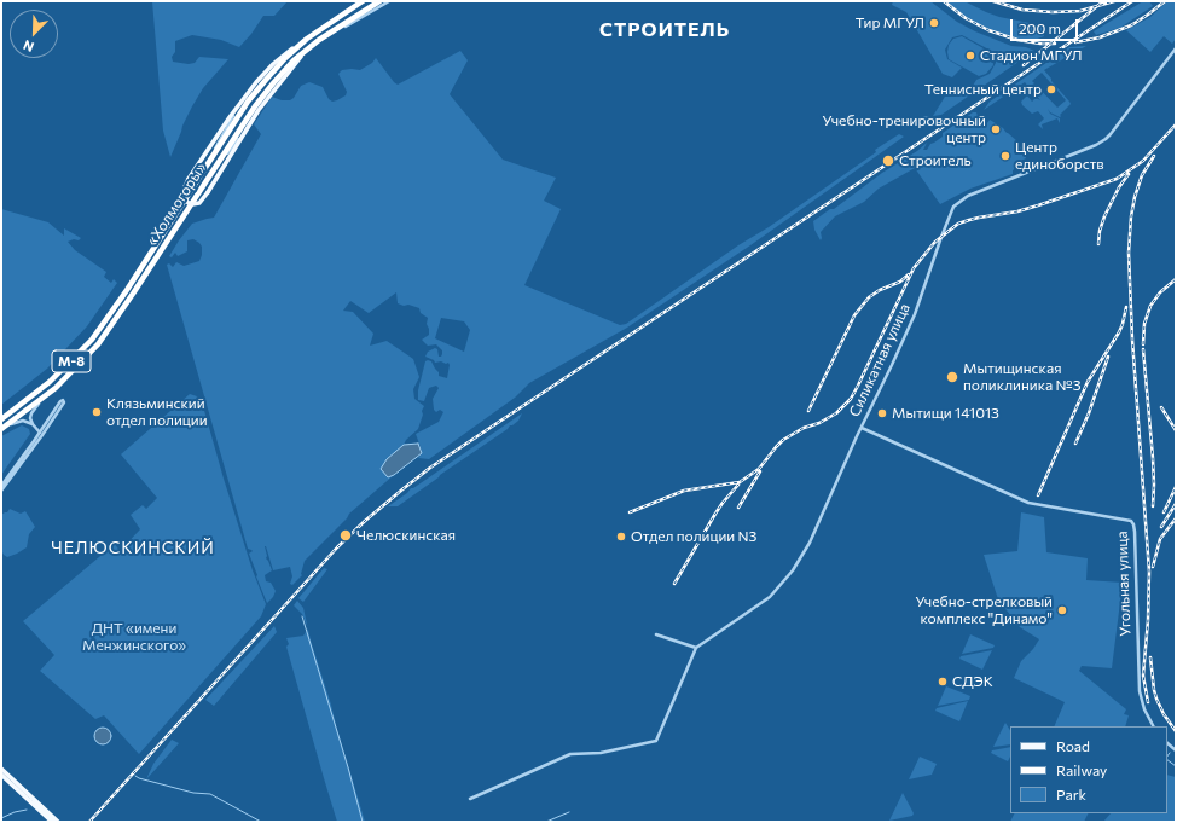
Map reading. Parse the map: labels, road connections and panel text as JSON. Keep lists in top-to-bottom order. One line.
{"streets":{"highway":["«Холмогоры»","М-8"],"street":["Силикатная улица","Угольная улица"]},"crossings":[["Силикатная улица","Угольная улица"]],"districts":["СТРОИТЕЛЬ","ЧЕЛЮСКИНСКИЙ"],"parks":["ДНТ «имени Менжинского»"],"places":["Тир МГУЛ","Стадион МГУЛ","Теннисный центр","Учебно-тренировочный центр","Центр единоборств","Строитель","Мытищинская поликлиника №3","Клязьминский отдел полиции","Мытищи 141013","Челюскинская","Отдел полиции N3","Учебно-стрелковый комплекс \"Динамо\"","СДЭК"],"legend":["Road","Railway","Park"],"scale_bar":"200 m","north":"bottom left"}
